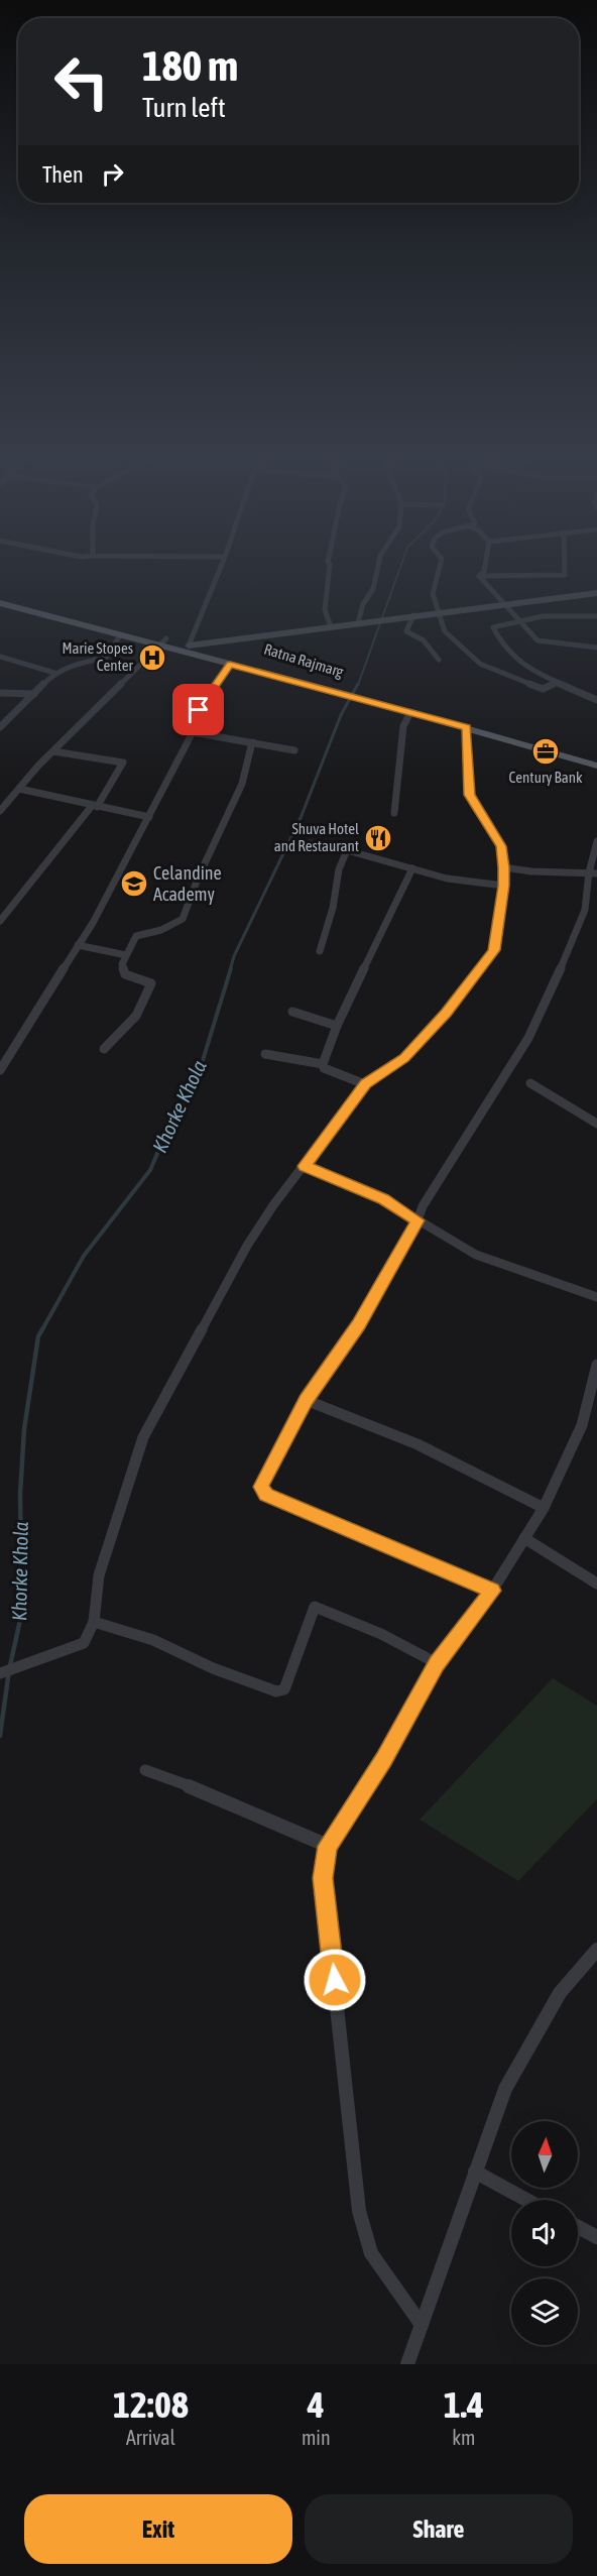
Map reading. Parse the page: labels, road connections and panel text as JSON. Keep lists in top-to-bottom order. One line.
{"streets":{"main road":["Ratna Rajmarg"]},"water":["Khorke Khola"],"places":{"hospital":["Marie Stopes Center"],"office":["Century Bank"],"restaurant":["Shuva Hotel and Restaurant"],"school or university":["Celandine Academy"]},"north":"top","page":{"turn":["180 m","Turn left"],"then":"Then","eta":["12:08","Arrival","4","min","1.4","km"],"buttons":["Exit","Share"]}}
